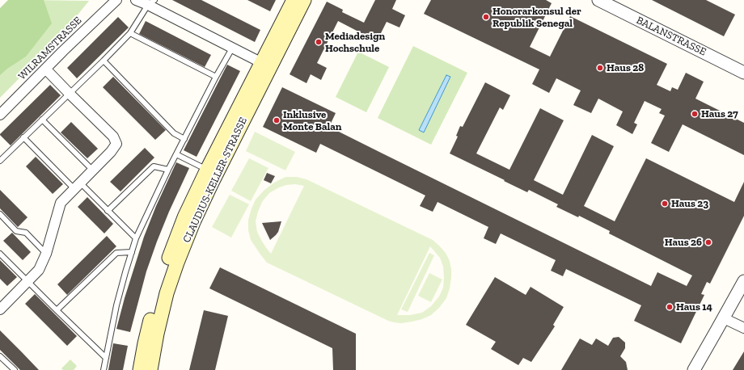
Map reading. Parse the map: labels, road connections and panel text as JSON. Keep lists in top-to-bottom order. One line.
{"streets":{"main road":["CLAUDIUS-KELLER-STRASSE"],"street":["BALANSTRASSE","WILRAMSTRASSE"]},"places":["Honorarkonsul der Republik Senegal","Mediadesign Hochschule","Haus 28","Haus 27","Inklusive Monte Balan","Haus 23","Haus 26","Haus 14"]}
